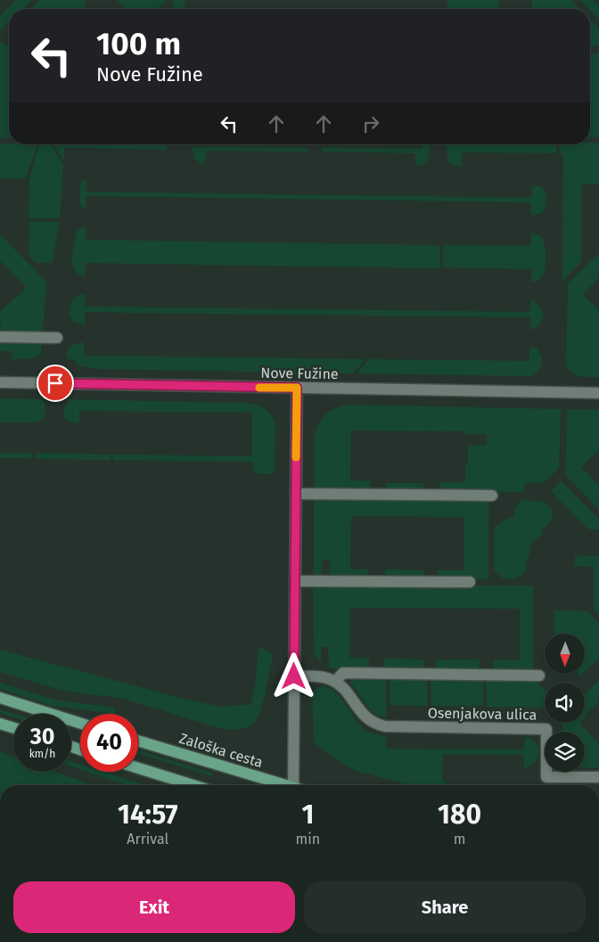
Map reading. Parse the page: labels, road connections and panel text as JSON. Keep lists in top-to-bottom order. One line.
{"streets":{"main road":["Zaloška cesta"],"street":["Nove Fužine","Osenjakova ulica"]},"north":"bottom","page":{"turn":["100 m","Nove Fužine"],"speed":"30 km/h","limit":"40","eta":["14:57","Arrival","1","min","180","m"],"buttons":["Exit","Share"]}}
